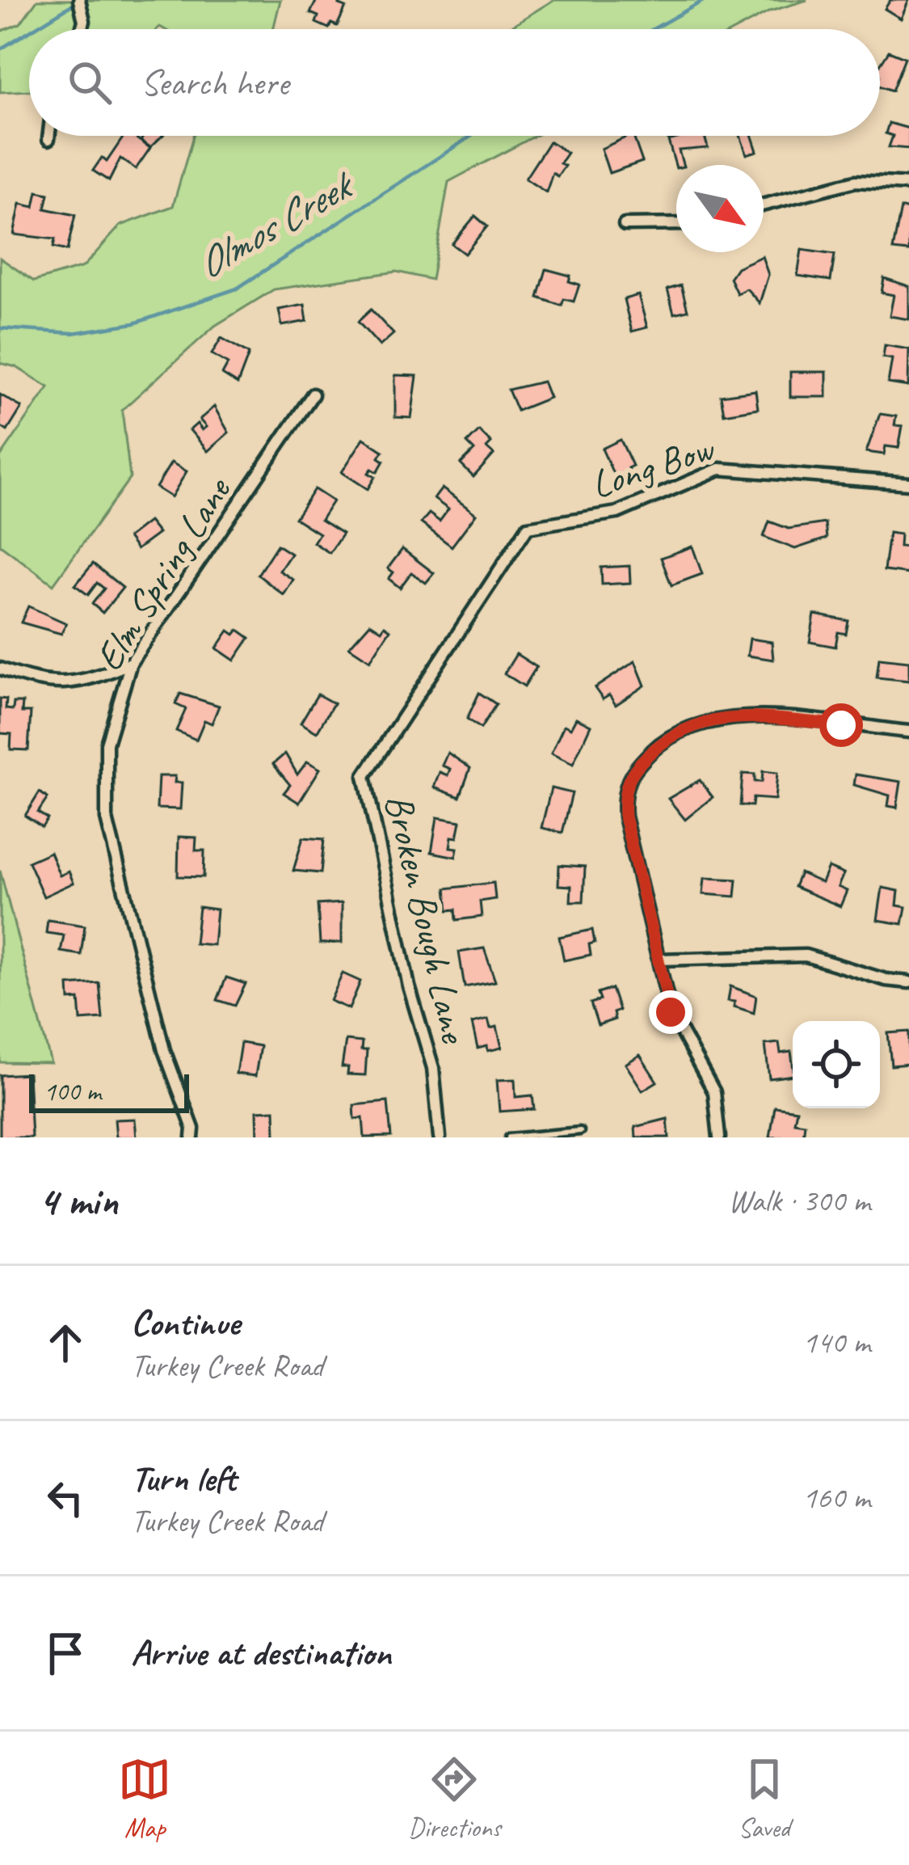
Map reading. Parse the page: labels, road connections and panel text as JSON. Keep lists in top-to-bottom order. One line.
{"streets":{"street":["Long Bow","Elm Spring Lane","Broken Bough Lane"]},"crossings":[["Long Bow","Broken Bough Lane"]],"water":["Olmos Creek"],"scale_bar":"100 m","north":"bottom right","page":{"search":"Search here","scale":"100 m","heading":["4 min","Walk · 300 m"],"list":[["Continue","Turkey Creek Road","140 m"],["Turn left","Turkey Creek Road","160 m"],"Arrive at destination"],"nav":["Map","Directions","Saved"]}}
